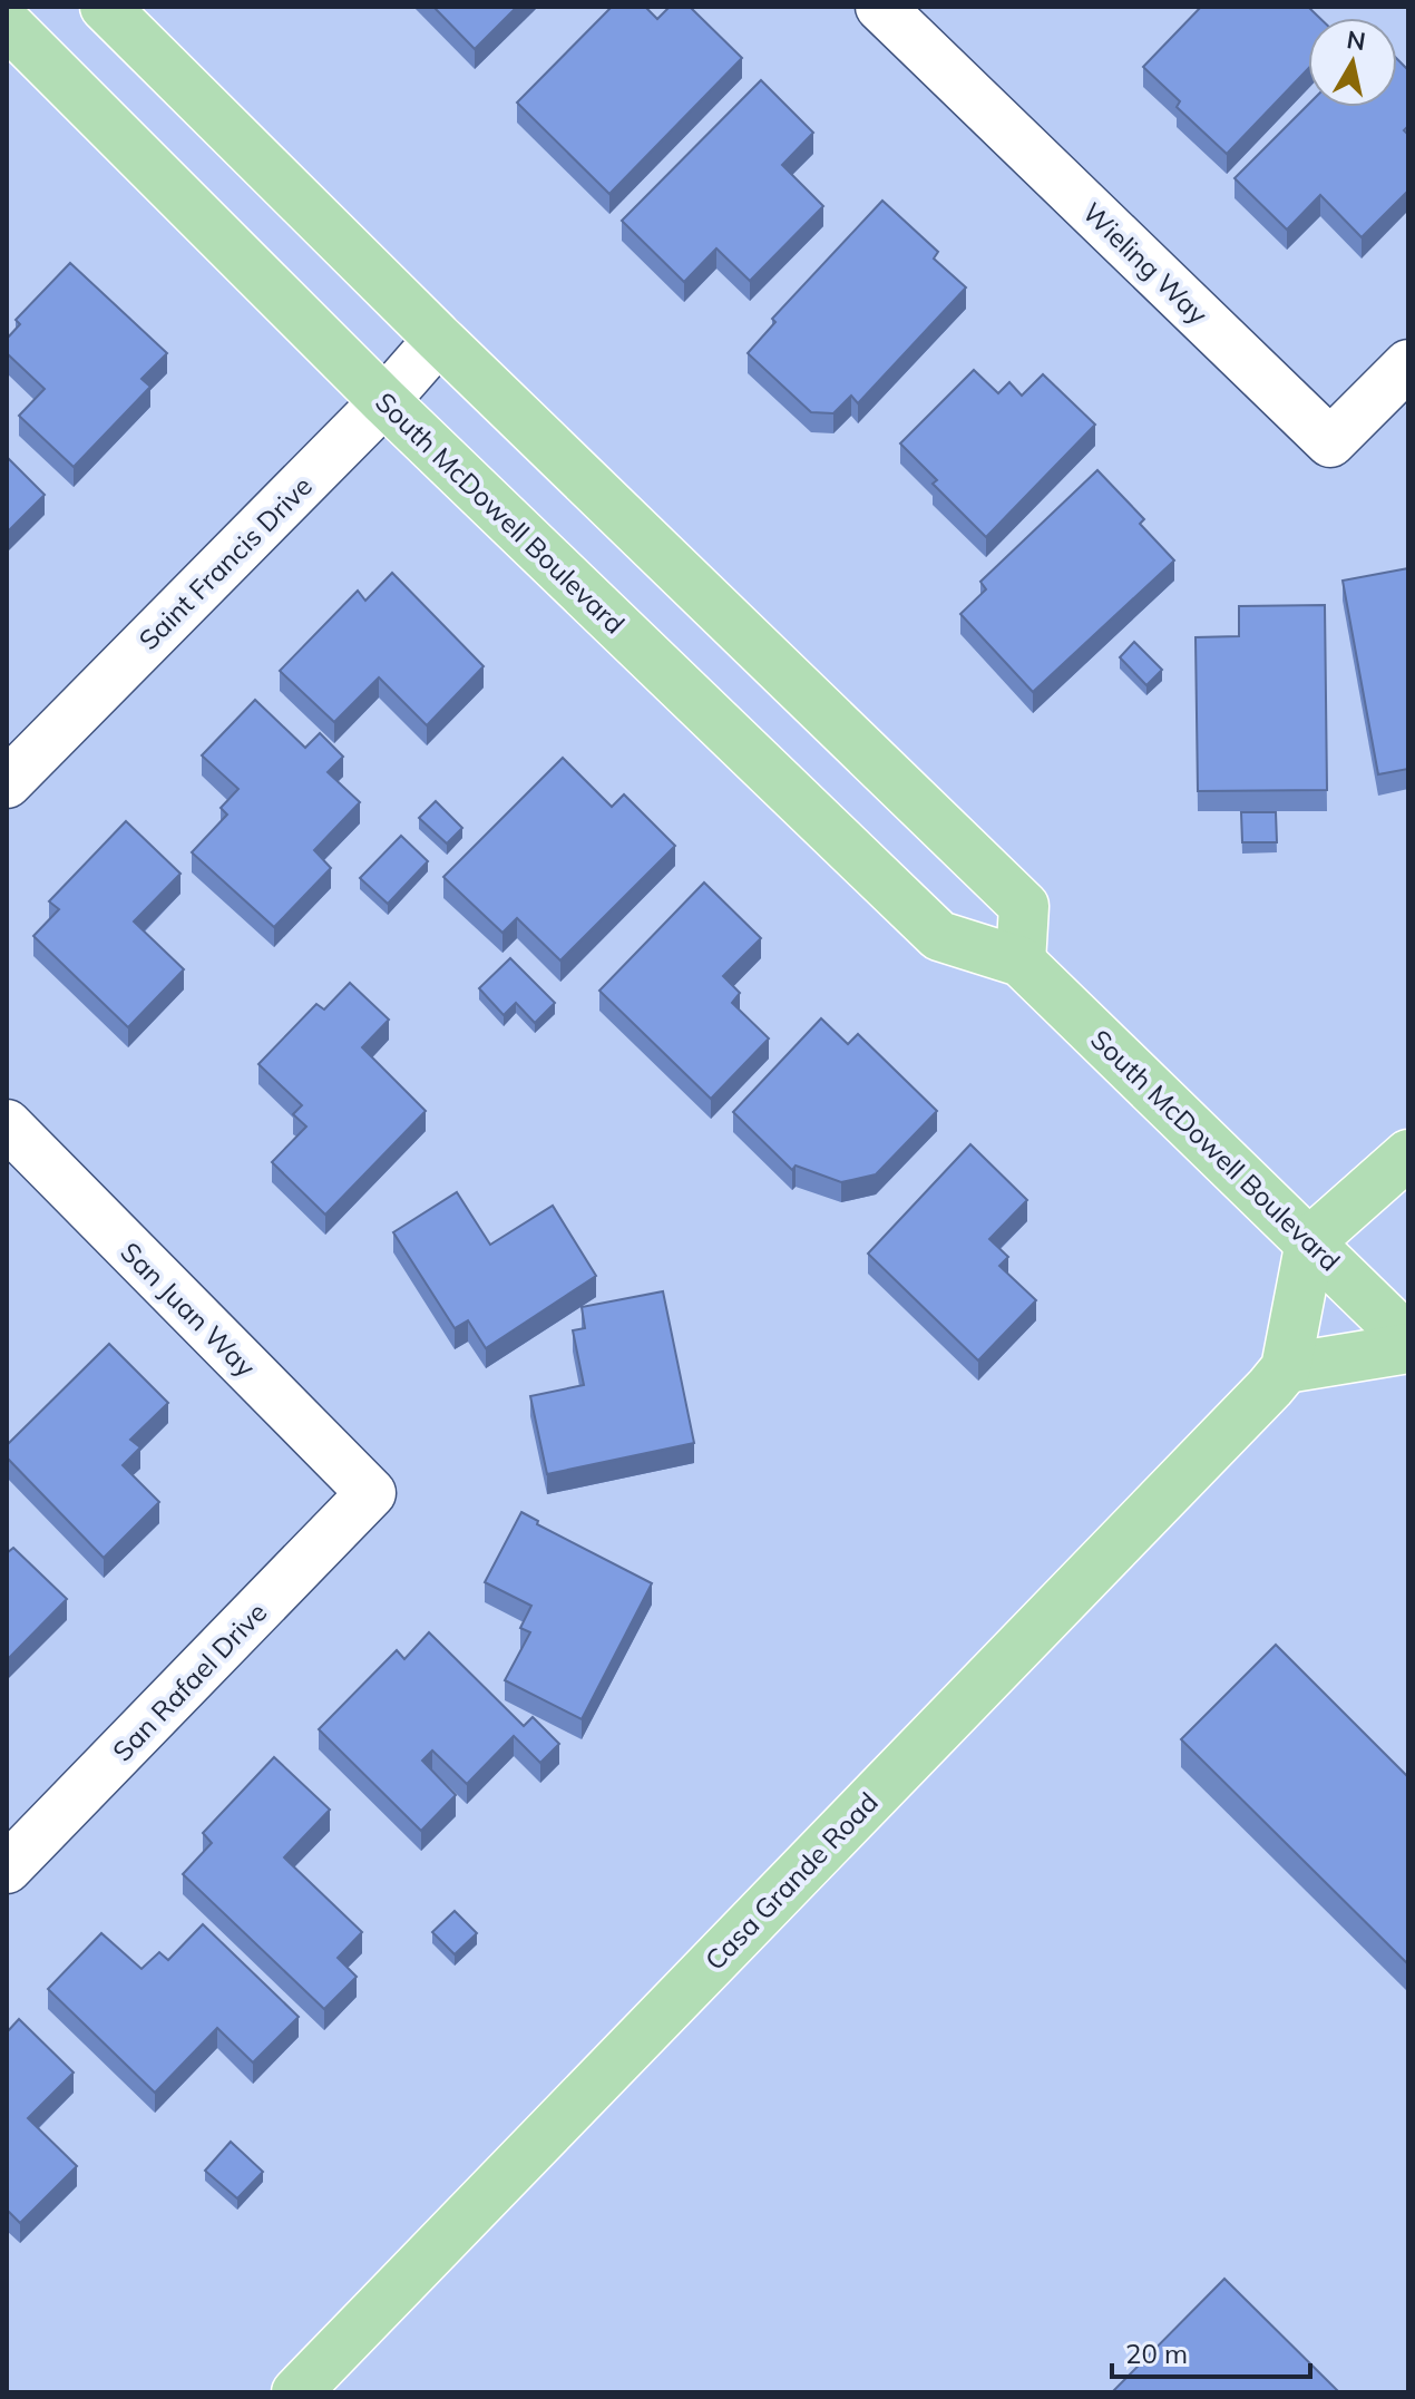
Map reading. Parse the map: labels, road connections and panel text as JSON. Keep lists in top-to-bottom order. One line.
{"streets":{"main road":["South McDowell Boulevard","Casa Grande Road"],"street":["Wieling Way","Saint Francis Drive","San Juan Way","San Rafael Drive"]},"crossings":[["South McDowell Boulevard","Saint Francis Drive"],["San Juan Way","San Rafael Drive"]],"scale_bar":"20 m","north":"top"}
